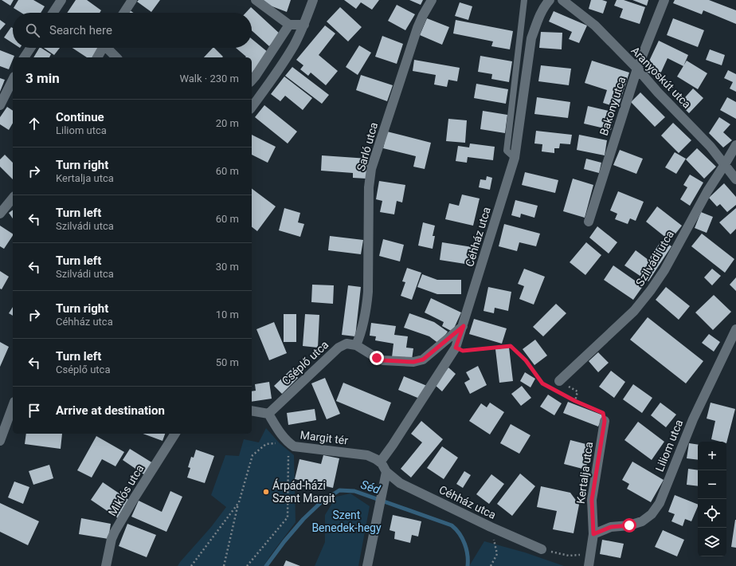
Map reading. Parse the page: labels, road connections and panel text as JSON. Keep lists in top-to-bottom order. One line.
{"streets":{"street":["Aranyoskút utca","Bakony utca","Sarló utca","Céhház utca","Szilvádi utca","Cséplő utca","Margit tér","Liliom utca","Kertalja utca","Miklós utca"]},"crossings":[["Aranyoskút utca","Bakony utca"],["Aranyoskút utca","Szilvádi utca"],["Sarló utca","Cséplő utca"],["Céhház utca","Margit tér"],["Cséplő utca","Margit tér"],["Liliom utca","Kertalja utca"]],"water":["Séd"],"parks":["Szent Benedek-hegy"],"places":["Árpád-házi Szent Margit"],"page":{"search":"Search here","heading":["3 min","Walk · 230 m"],"list":[["Continue","Liliom utca","20 m"],["Turn right","Kertalja utca","60 m"],["Turn left","Szilvádi utca","60 m"],["Turn left","Szilvádi utca","30 m"],["Turn right","Céhház utca","10 m"],["Turn left","Cséplő utca","50 m"],"Arrive at destination"],"map_buttons":["+","−"]}}
